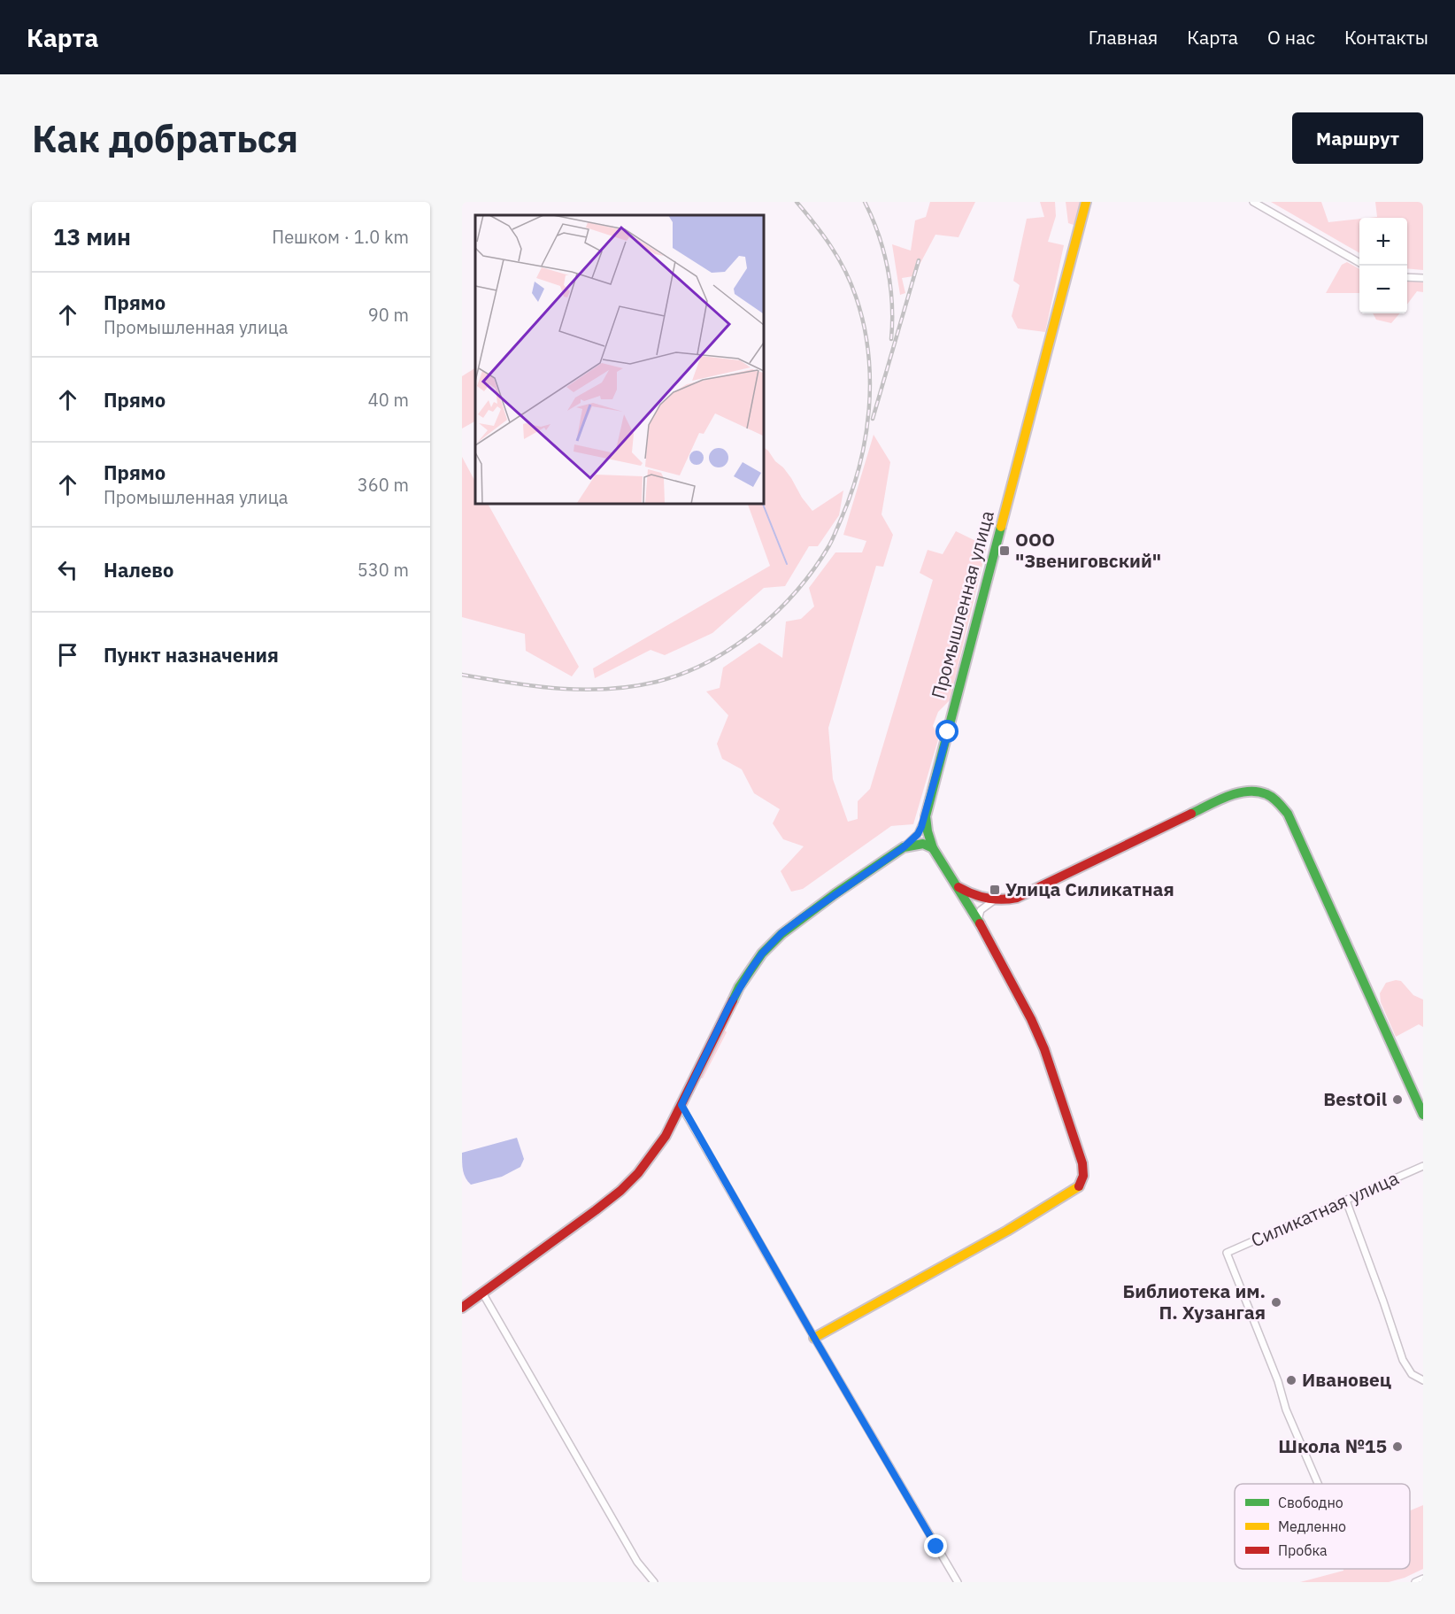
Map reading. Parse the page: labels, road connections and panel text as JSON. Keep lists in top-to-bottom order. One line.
{"streets":{"street":["Промышленная улица","Силикатная улица"]},"places":{"transit":["ООО \"Звениговский\"","Улица Силикатная"],"other":["BestOil","Библиотека им. П. Хузангая","Ивановец","Школа №15"]},"legend":["Свободно","Медленно","Пробка"],"page":{"header":"Карта","nav":["Главная","Карта","О нас","Контакты"],"buttons":"Маршрут","title":"Как добраться","heading":["13 мин","Пешком · 1.0 km"],"map_buttons":["+","−"],"list":[["Прямо","Промышленная улица","90 m"],["Прямо","40 m"],["Прямо","Промышленная улица","360 m"],["Налево","530 m"],"Пункт назначения"]}}
